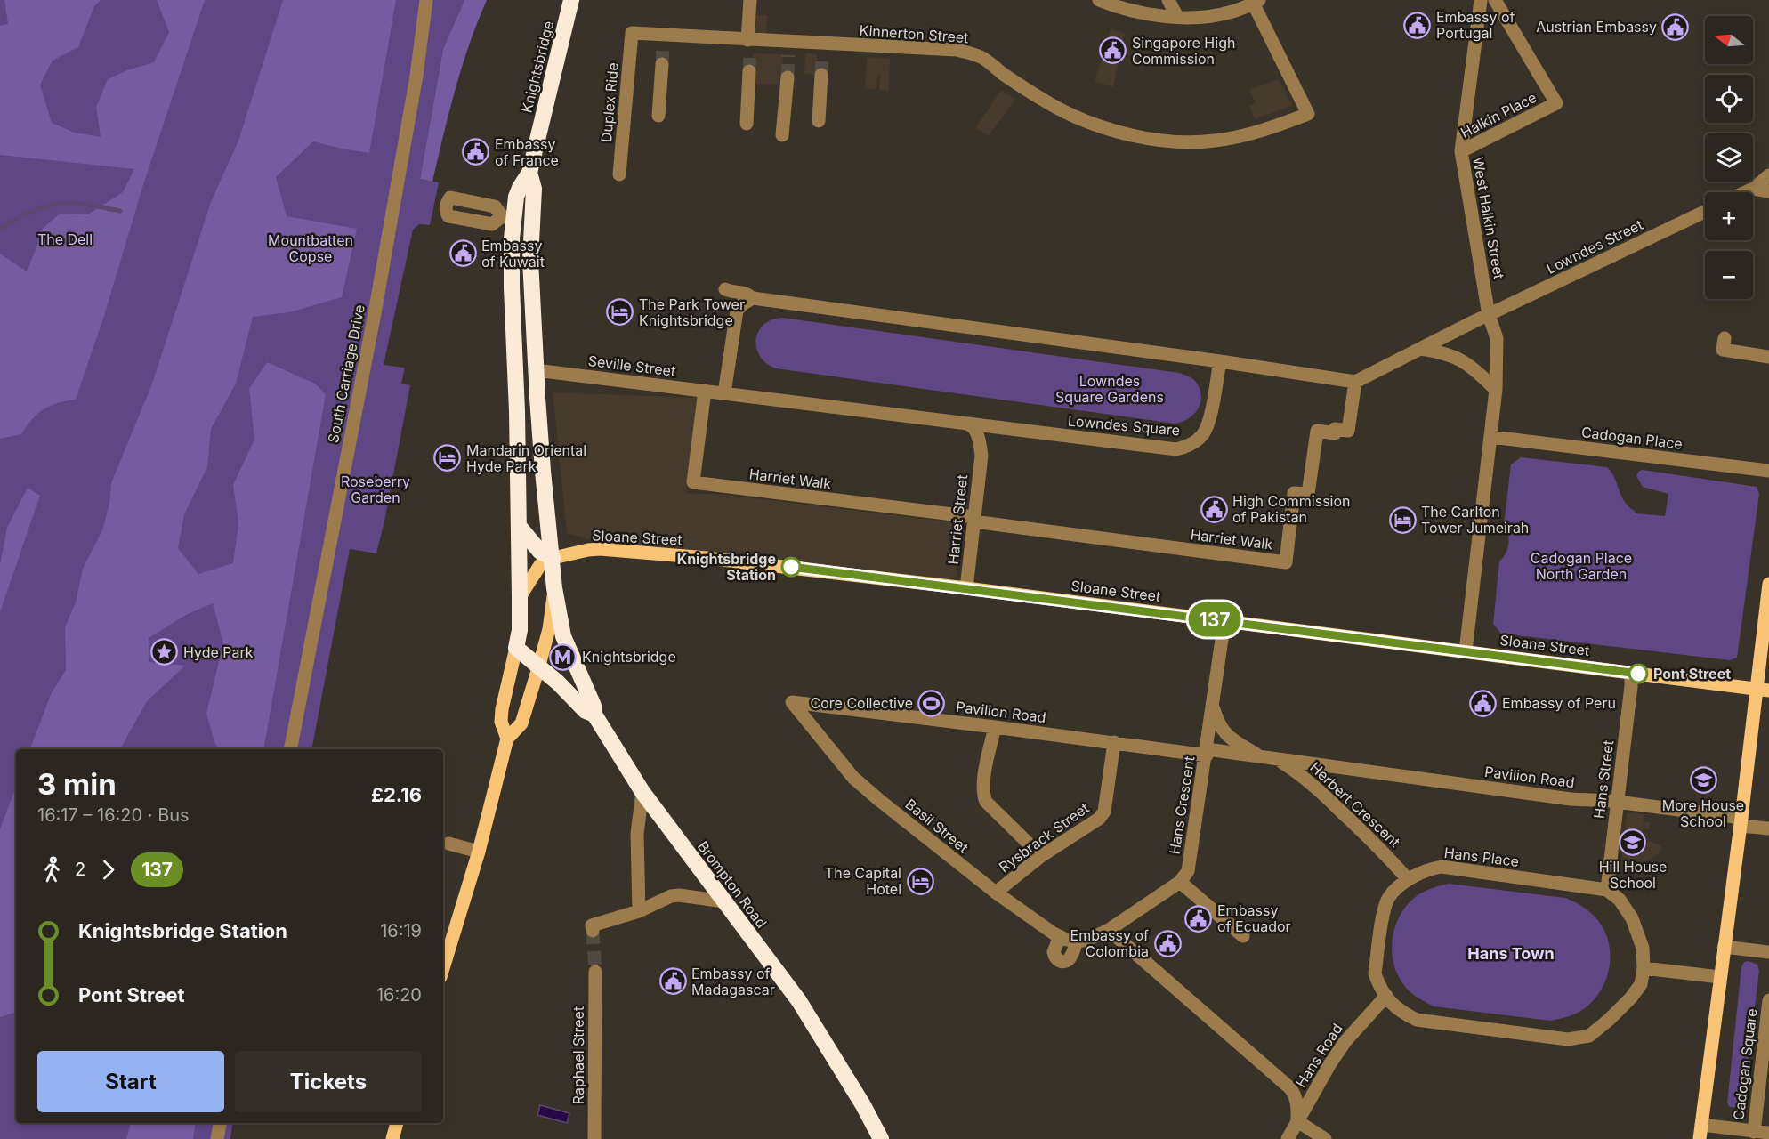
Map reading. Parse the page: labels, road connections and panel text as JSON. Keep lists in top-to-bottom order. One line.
{"streets":{"highway":["Knightsbridge","Brompton Road"],"main road":["Sloane Street"],"street":["Kinnerton Street","Duplex Ride","Halkin Place","West Halkin Street","Lowndes Street","Seville Street","South Carriage Drive","Lowndes Square","Cadogan Place","Harriet Walk","Harriet Street","Pavilion Road","Hans Street","Herbert Crescent","Hans Crescent","Basil Street","Rysbrack Street","Hans Place","Raphael Street","Hans Road","Cadogan Square"]},"crossings":[["Kinnerton Street","Duplex Ride"],["Knightsbridge","Seville Street"],["Knightsbridge","Sloane Street"],["Knightsbridge","Brompton Road"],["Halkin Place","West Halkin Street"],["West Halkin Street","Lowndes Street"],["Lowndes Street","Harriet Walk"],["Seville Street","Lowndes Square"],["Seville Street","Harriet Walk"],["Lowndes Square","Harriet Street"],["Harriet Walk","Harriet Street"],["Harriet Street","Sloane Street"],["Sloane Street","Hans Street"],["Sloane Street","Hans Crescent"],["Pavilion Road","Hans Street"],["Pavilion Road","Herbert Crescent"],["Pavilion Road","Hans Crescent"],["Pavilion Road","Basil Street"],["Pavilion Road","Rysbrack Street"],["Hans Street","Hans Place"],["Herbert Crescent","Hans Crescent"],["Herbert Crescent","Hans Place"],["Basil Street","Rysbrack Street"],["Hans Place","Hans Road"]],"districts":["Hans Town"],"parks":["The Dell","Mountbatten Copse","Lowndes Square Gardens","Roseberry Garden","Cadogan Place North Garden"],"places":{"public building":["Embassy of Portugal","Austrian Embassy","Singapore High Commission","Embassy of France","Embassy of Kuwait","High Commission of Pakistan","Embassy of Peru","Embassy of Ecuador","Embassy of Colombia","Embassy of Madagascar"],"hotel":["The Park Tower Knightsbridge","Mandarin Oriental Hyde Park","The Carlton Tower Jumeirah","The Capital Hotel"],"other":["Knightsbridge Station","Pont Street"],"place":["Hyde Park"],"metro station":["Knightsbridge"],"sports":["Core Collective"],"school or university":["More House School","Hill House School"]},"lines":["bus line 137"],"north":"left","page":{"on_map":"137","map_buttons":["+","−"],"heading":["3 min","16:17 – 16:20 · Bus","£2.16"],"legs":["2","137"],"list":[{"name":"Knightsbridge Station","value":"16:19"},{"name":"Pont Street","value":"16:20"}],"buttons":["Start","Tickets"]}}
